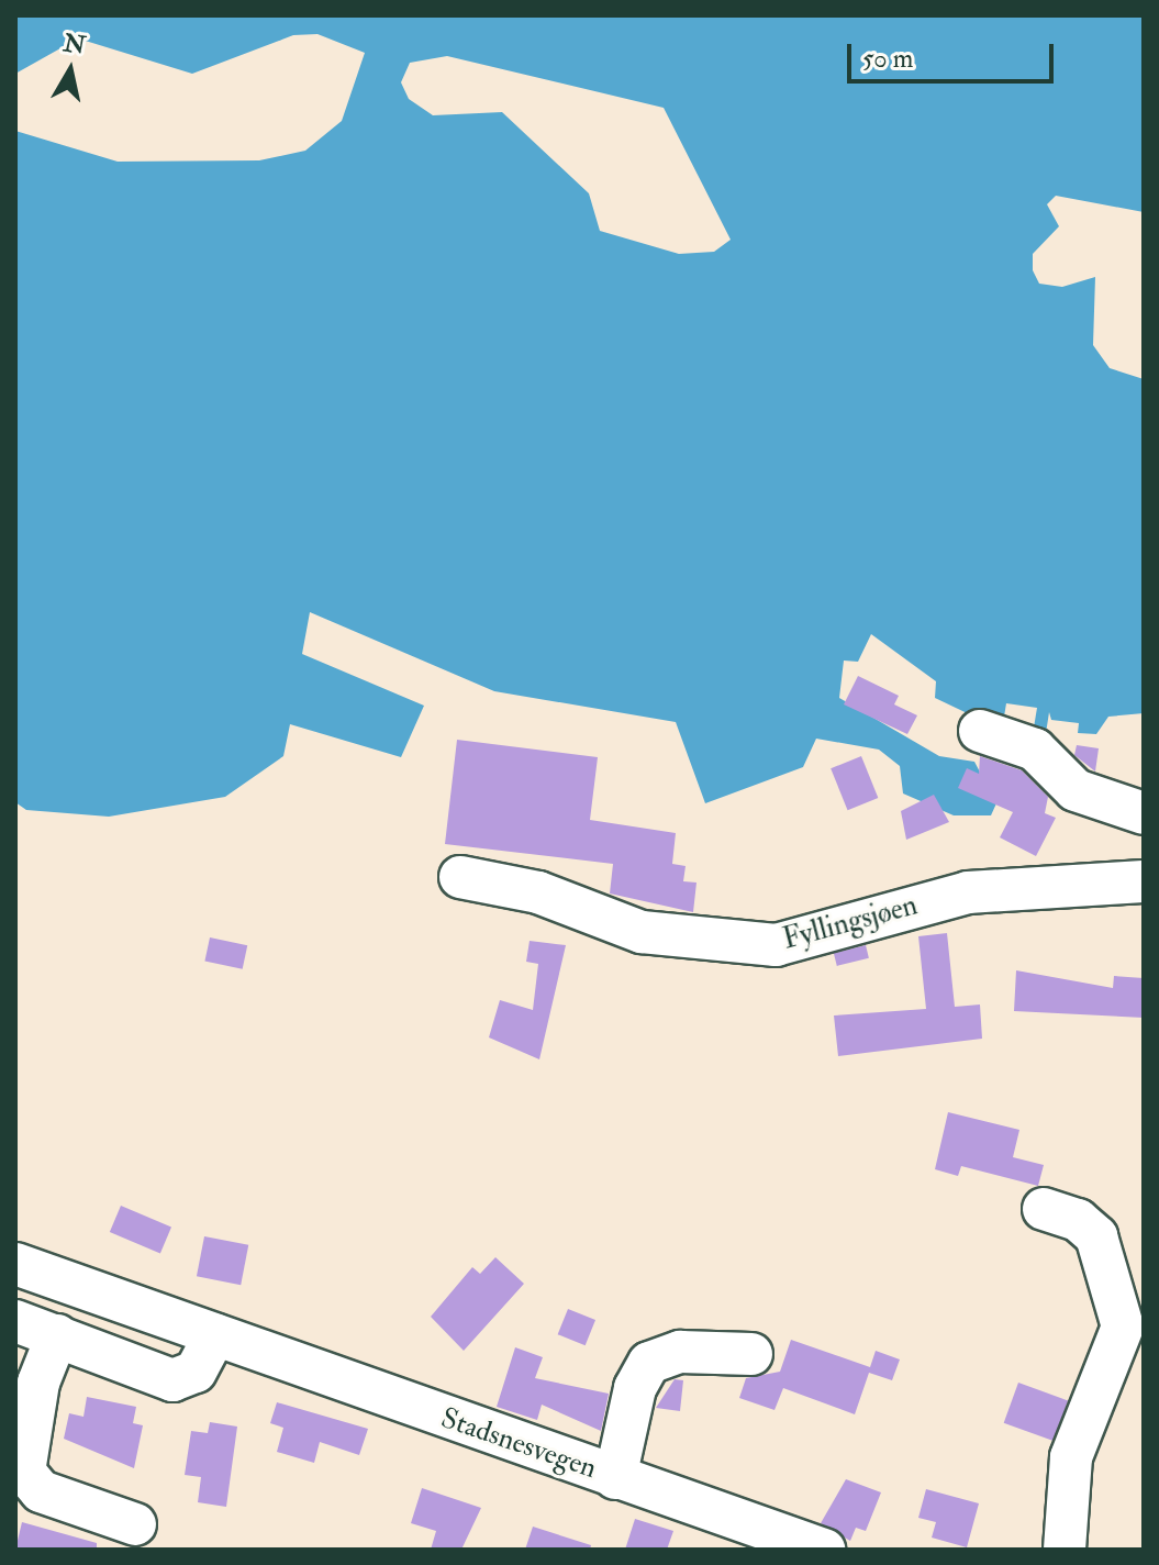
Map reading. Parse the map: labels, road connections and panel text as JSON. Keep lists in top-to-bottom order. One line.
{"streets":{"street":["Fyllingsjøen","Stadsnesvegen"]},"scale_bar":"50 m","north":"top"}
